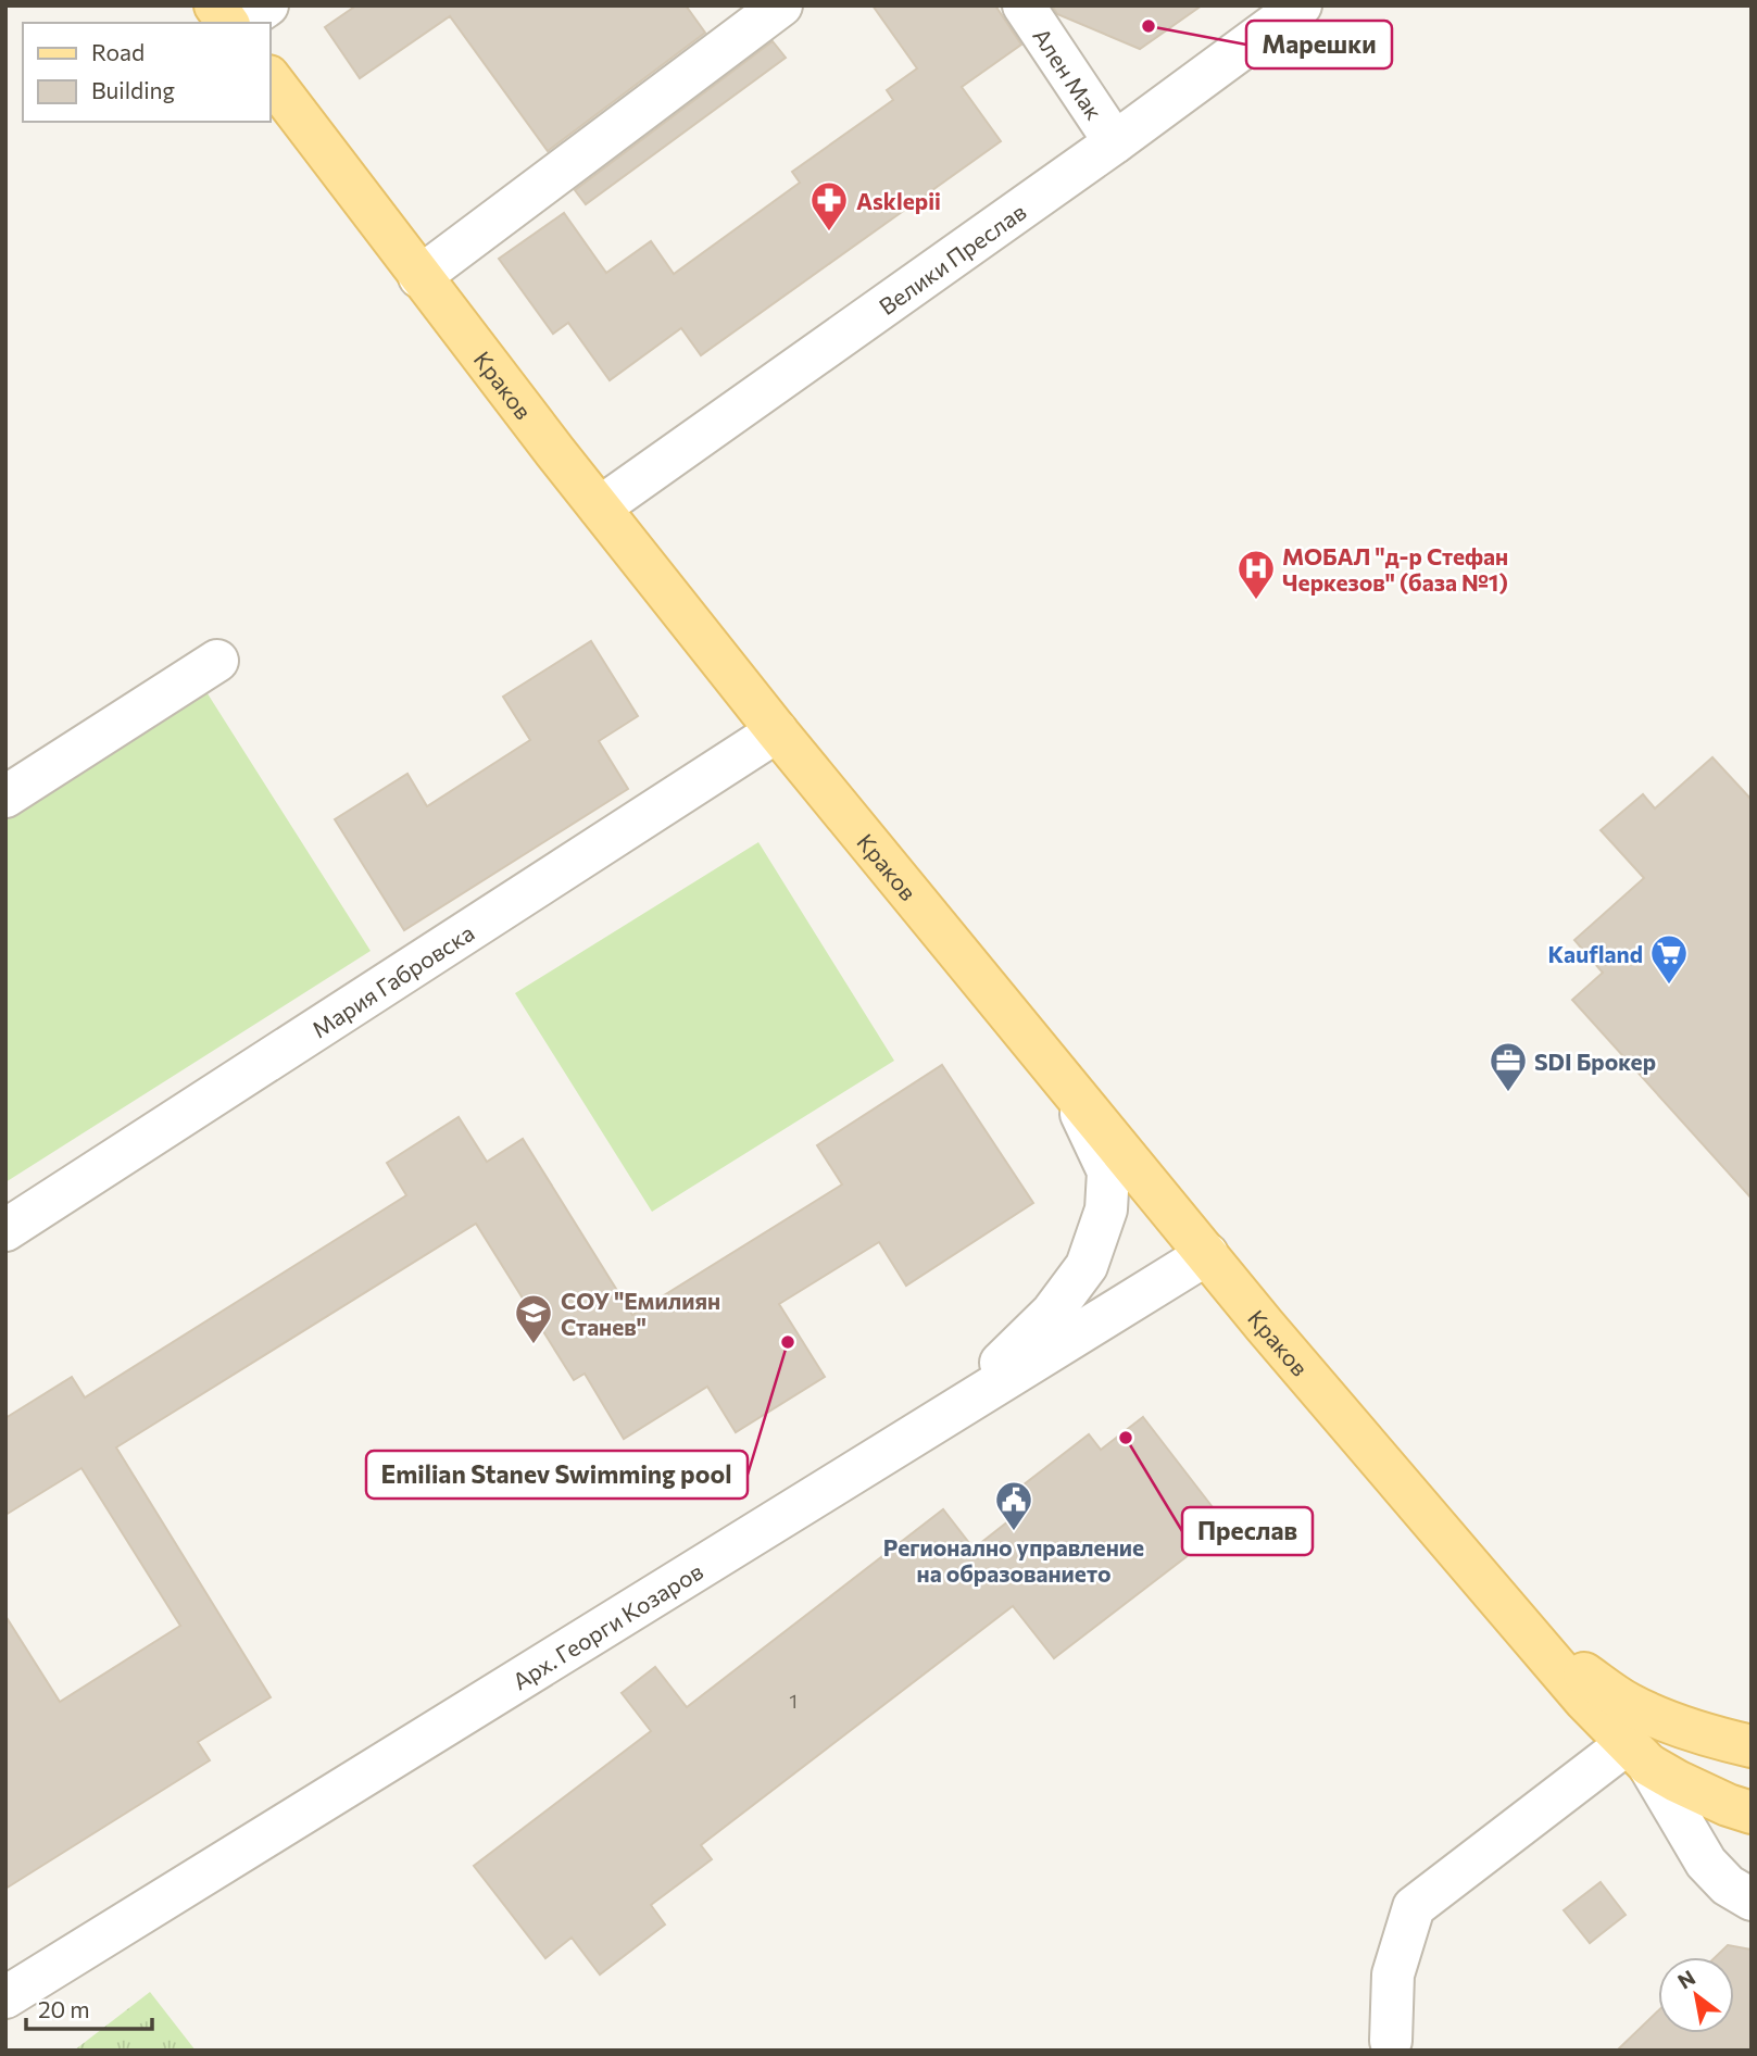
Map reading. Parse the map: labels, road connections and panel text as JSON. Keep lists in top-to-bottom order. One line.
{"streets":{"main road":["Краков"],"street":["Ален Мак","Велики Преслав","Мария Габровска","Арх. Георги Козаров"]},"crossings":[["Ален Мак","Велики Преслав"],["Велики Преслав","Краков"],["Краков","Мария Габровска"],["Краков","Арх. Георги Козаров"]],"places":{"other":["Марешки","Emilian Stanev Swimming pool","Преслав"],"pharmacy":["Asklepii"],"hospital":["МОБАЛ \"д-р Стефан Черкезов\" (база №1)"],"supermarket":["Kaufland"],"office":["SDI Брокер"],"school or university":["СОУ \"Емилиян Станев\""],"public building":["Регионално управление на образованието"]},"house_numbers":["1"],"legend":["Road","Building"],"scale_bar":"20 m","north":"top left"}
